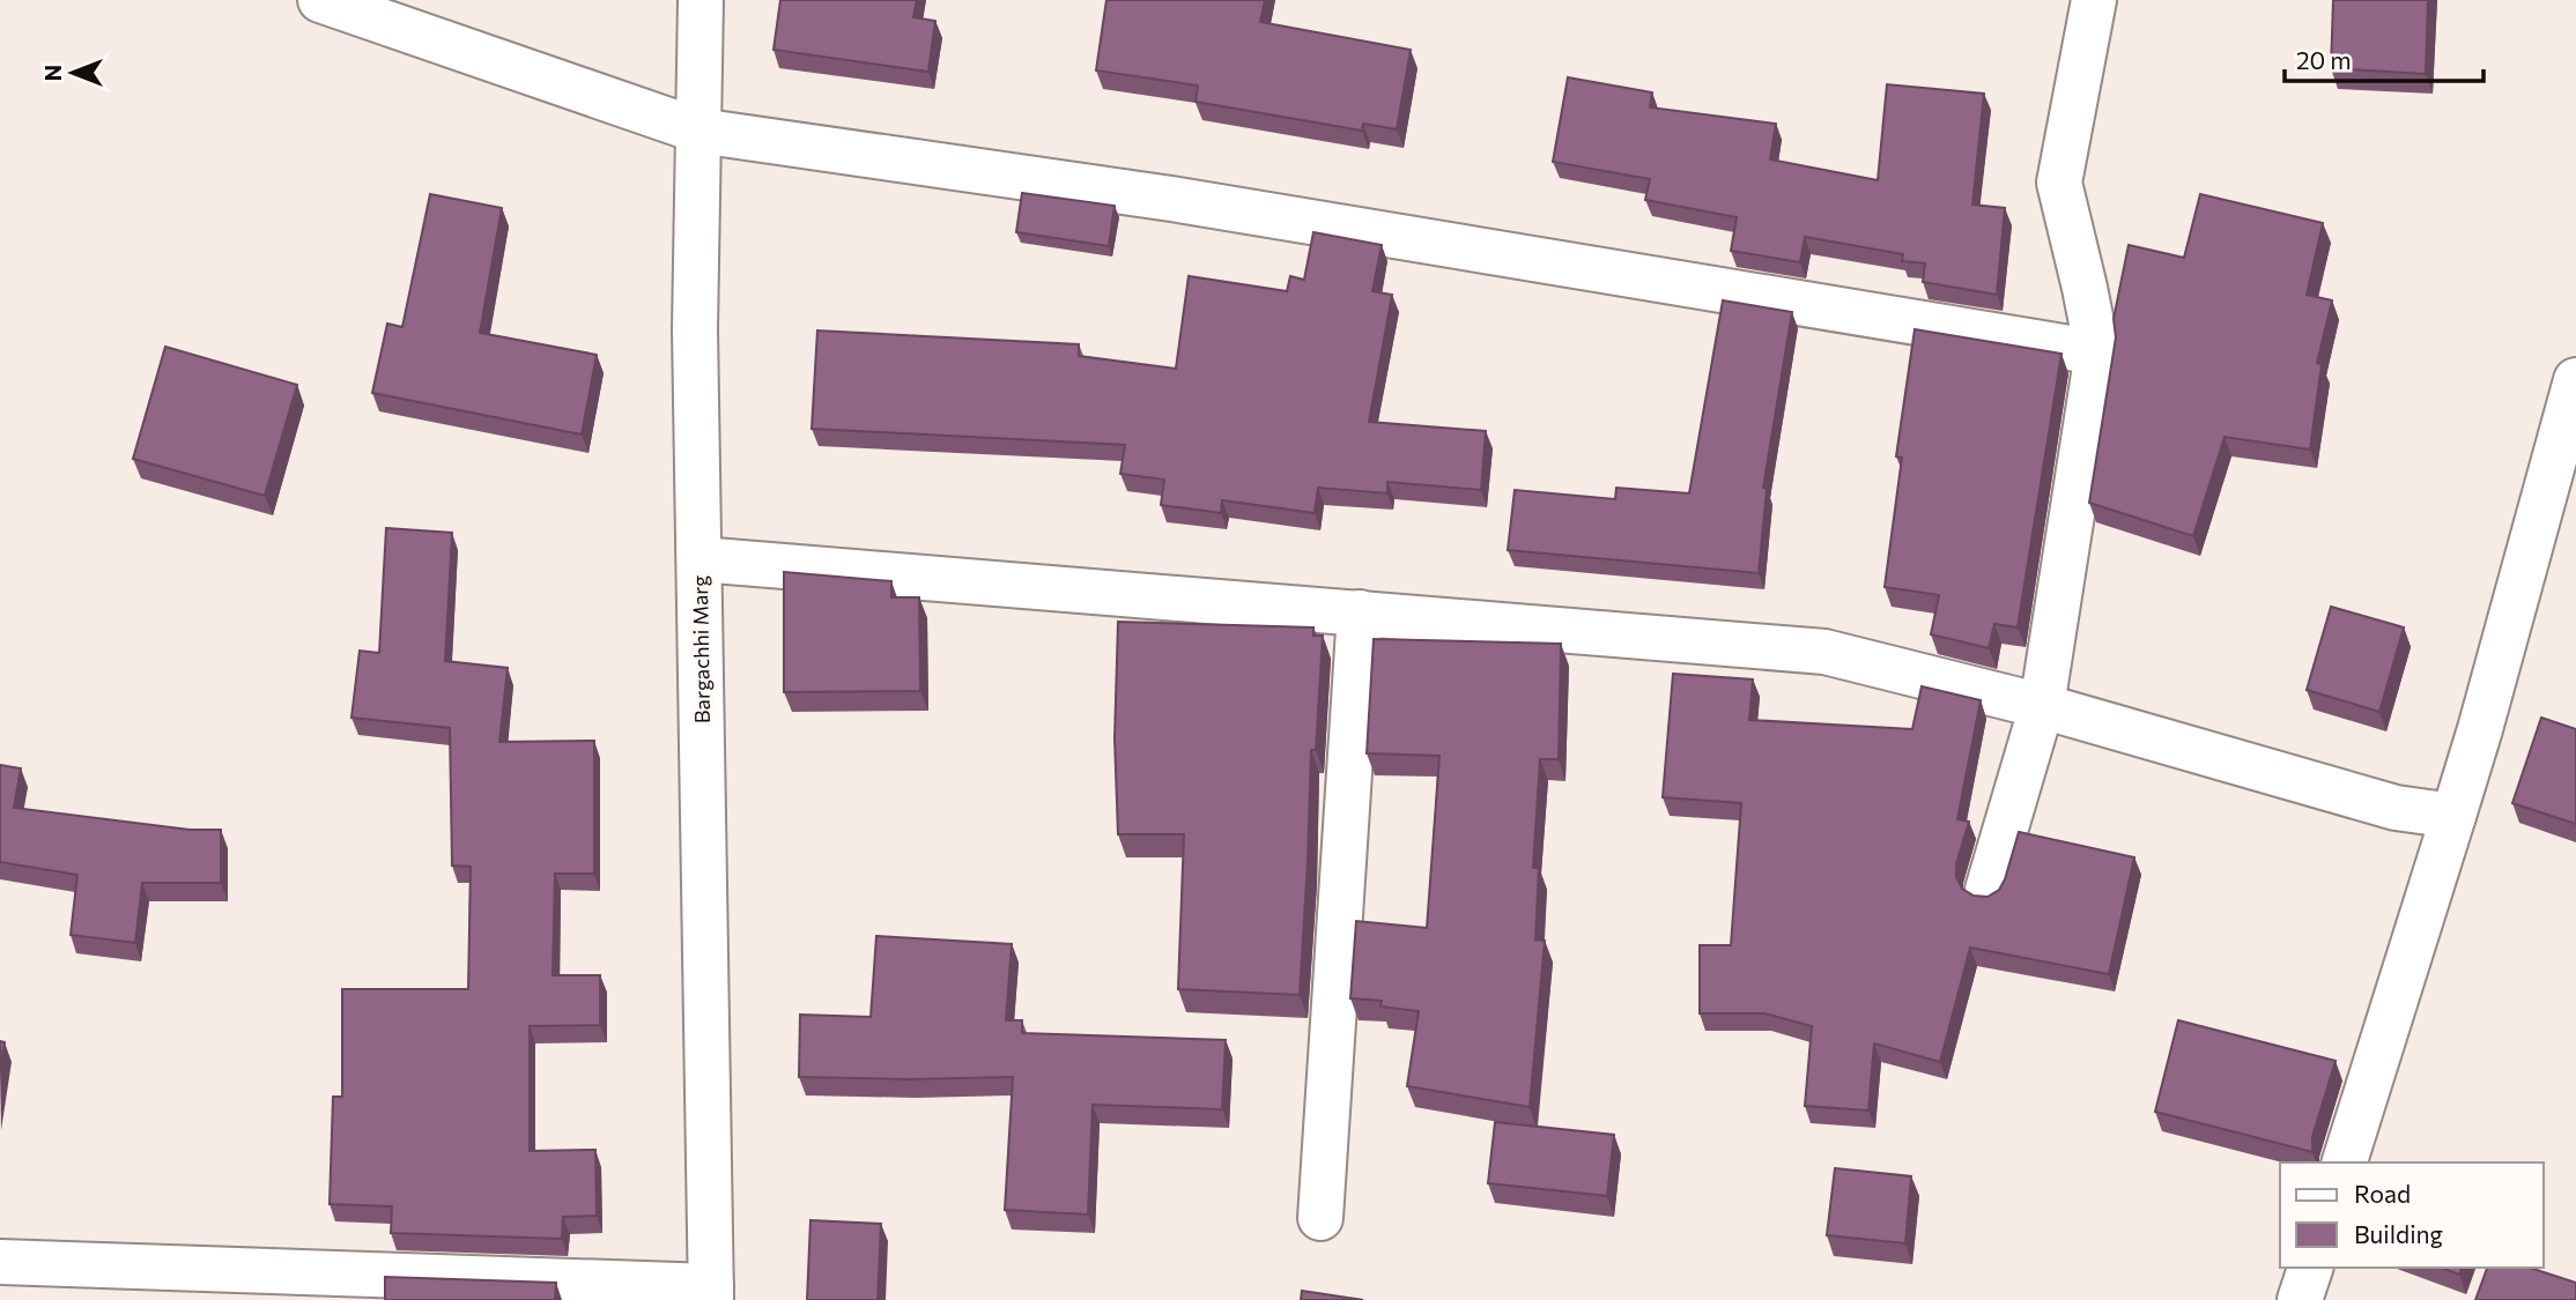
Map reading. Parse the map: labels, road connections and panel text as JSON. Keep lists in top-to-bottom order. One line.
{"streets":{"street":["Bargachhi Marg"]},"legend":["Road","Building"],"scale_bar":"20 m","north":"left"}
